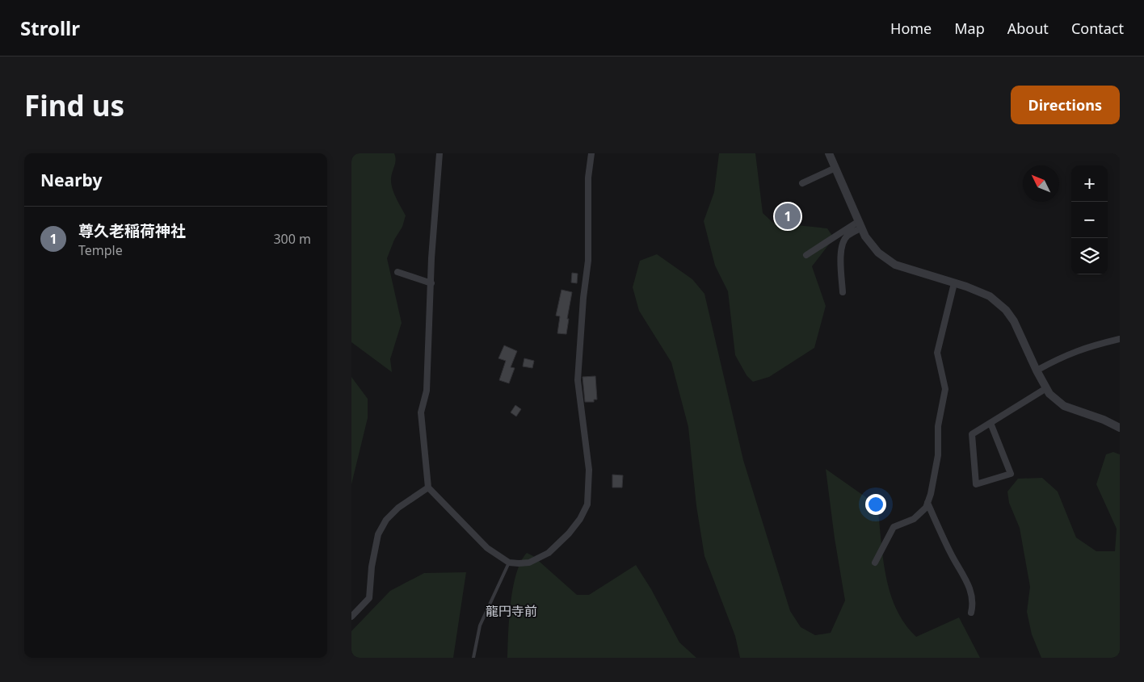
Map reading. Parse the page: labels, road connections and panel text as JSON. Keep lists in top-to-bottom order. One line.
{"districts":["龍円寺前"],"north":"top left","page":{"header":"Strollr","nav":["Home","Map","About","Contact"],"buttons":"Directions","title":"Find us","heading":"Nearby","map_buttons":["+","−"],"pins":"1","list":[{"mark":"1","name":"尊久老稲荷神社","note":"Temple","value":"300 m"}]}}
